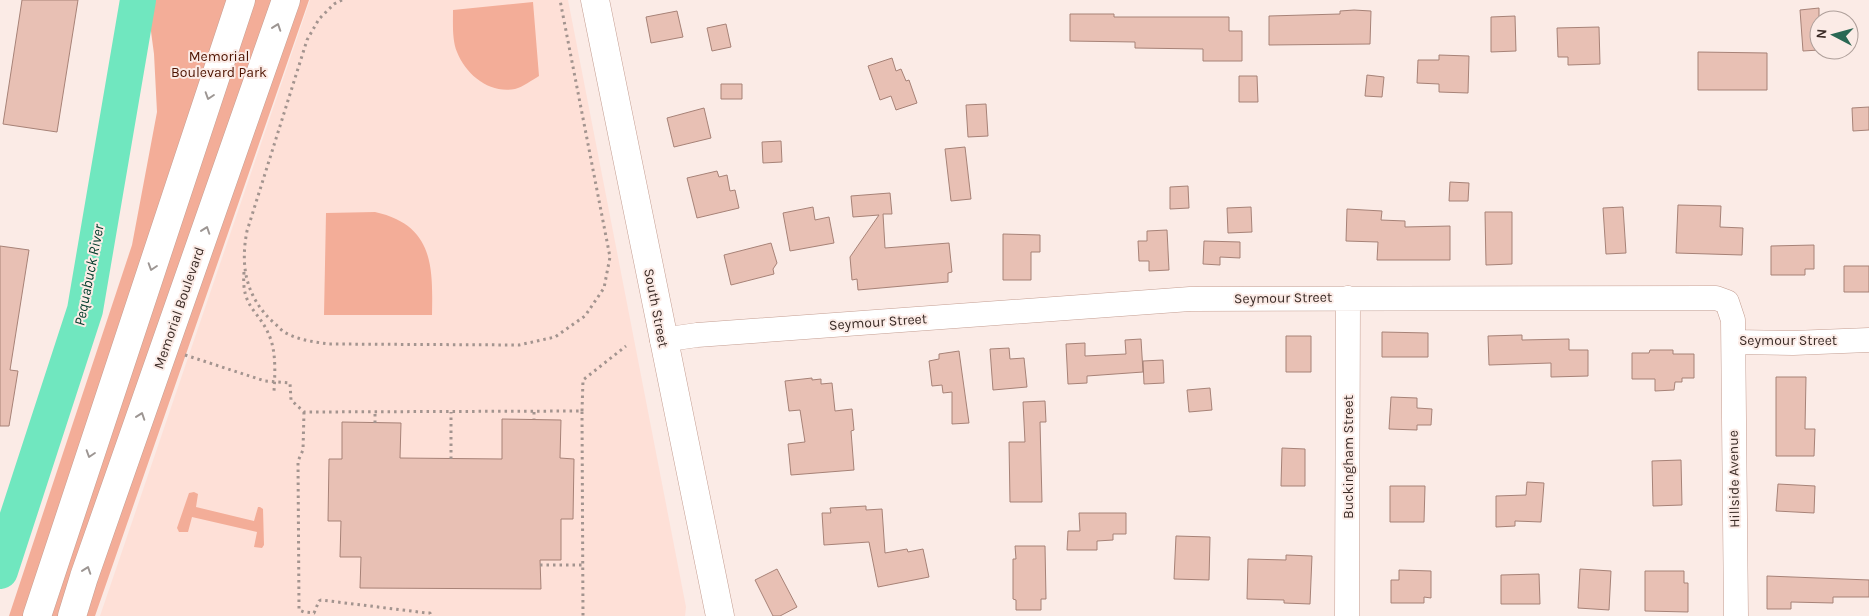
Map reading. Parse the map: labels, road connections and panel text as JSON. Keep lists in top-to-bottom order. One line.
{"streets":{"main road":["Memorial Boulevard","South Street"],"street":["Seymour Street","Buckingham Street","Hillside Avenue"]},"crossings":[["Seymour Street","South Street"],["Seymour Street","Buckingham Street"],["Seymour Street","Hillside Avenue"]],"water":["Pequabuck River"],"parks":["Memorial Boulevard Park"],"north":"left"}
